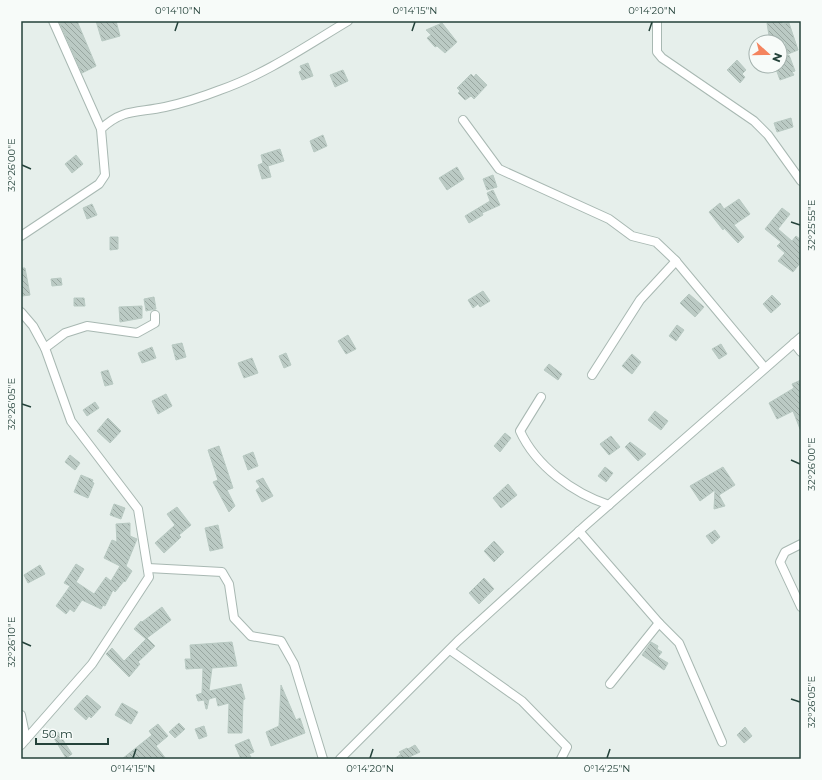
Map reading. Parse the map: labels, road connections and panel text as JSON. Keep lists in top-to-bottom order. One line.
{"scale_bar":"50 m","north":"right","coordinates":["0°14'10\"N","0°14'15\"N","0°14'20\"N","32°26'00\"E","32°25'55\"E","32°26'05\"E","32°26'10\"E","0°14'25\"N"]}
